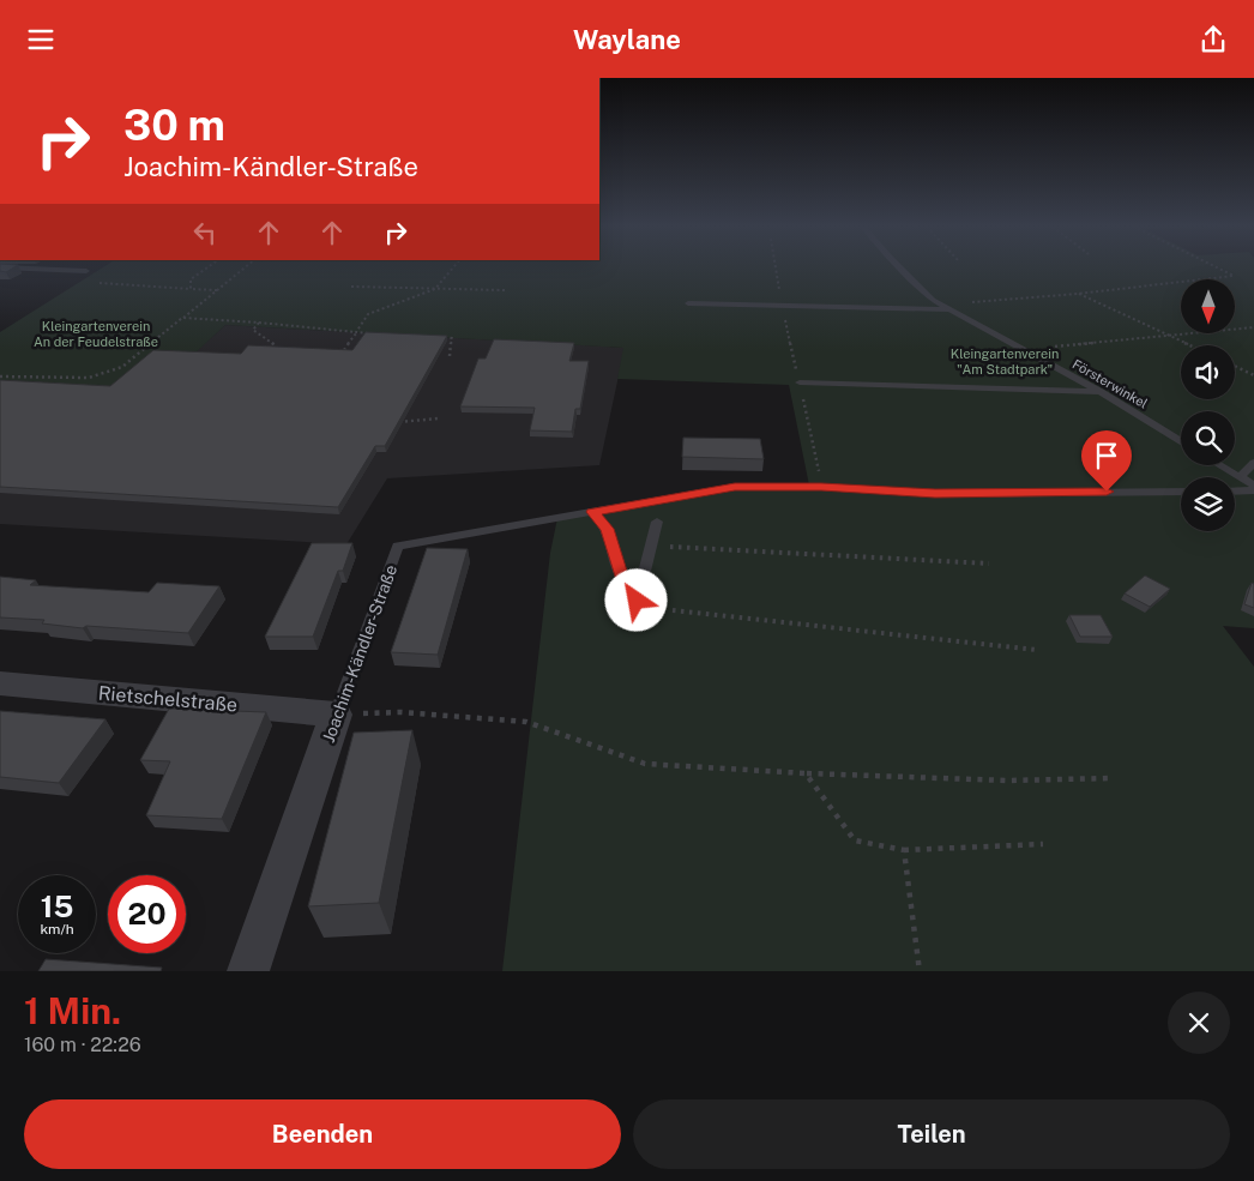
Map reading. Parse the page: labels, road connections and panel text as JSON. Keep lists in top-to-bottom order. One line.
{"streets":{"street":["Joachim-Kändler-Straße","Rietschelstraße"],"lane":["Försterwinkel"]},"crossings":[["Joachim-Kändler-Straße","Rietschelstraße"]],"parks":["Kleingartenverein An der Feudelstraße","Kleingartenverein \"Am Stadtpark\""],"north":"bottom","page":{"header":"Waylane","turn":["30 m","Joachim-Kändler-Straße"],"speed":"15 km/h","limit":"20","heading":["1 Min.","160 m · 22:26"],"buttons":["Beenden","Teilen"]}}
